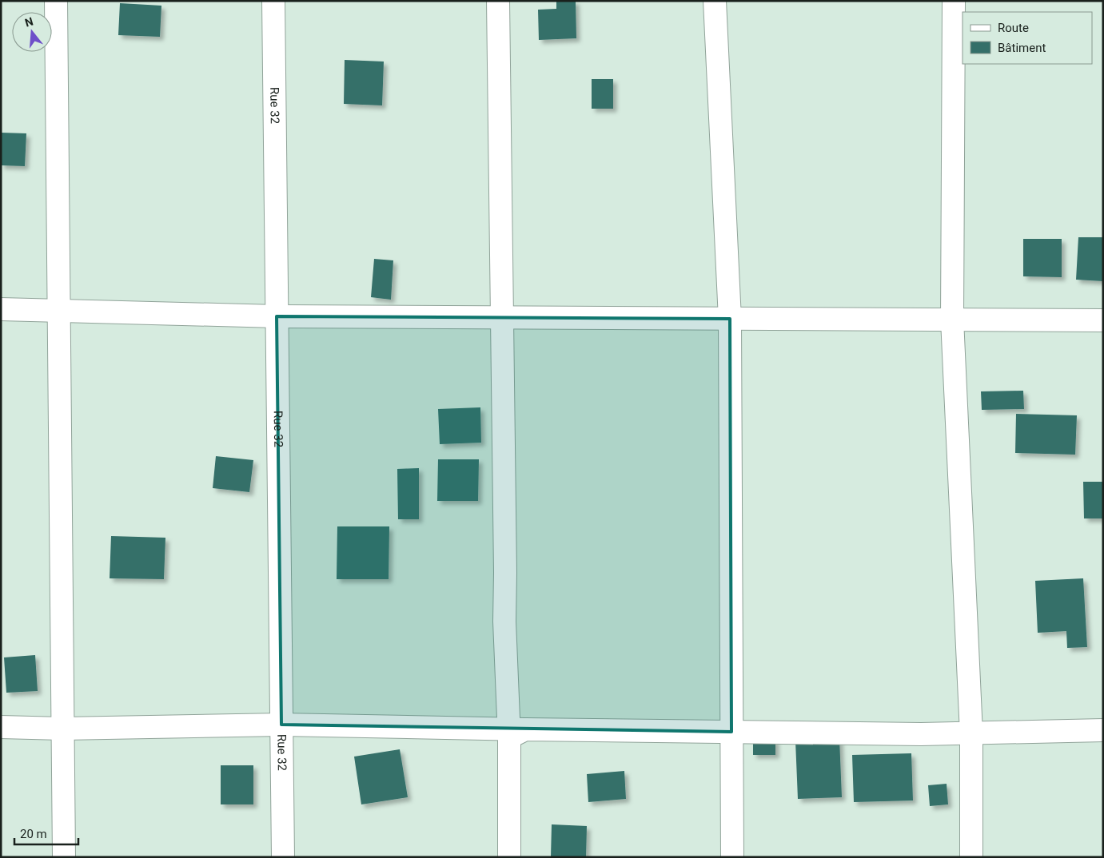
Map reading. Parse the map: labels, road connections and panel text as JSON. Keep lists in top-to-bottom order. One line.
{"streets":{"street":["Rue 32"]},"legend":["Route","Bâtiment"],"scale_bar":"20 m","north":"top"}
